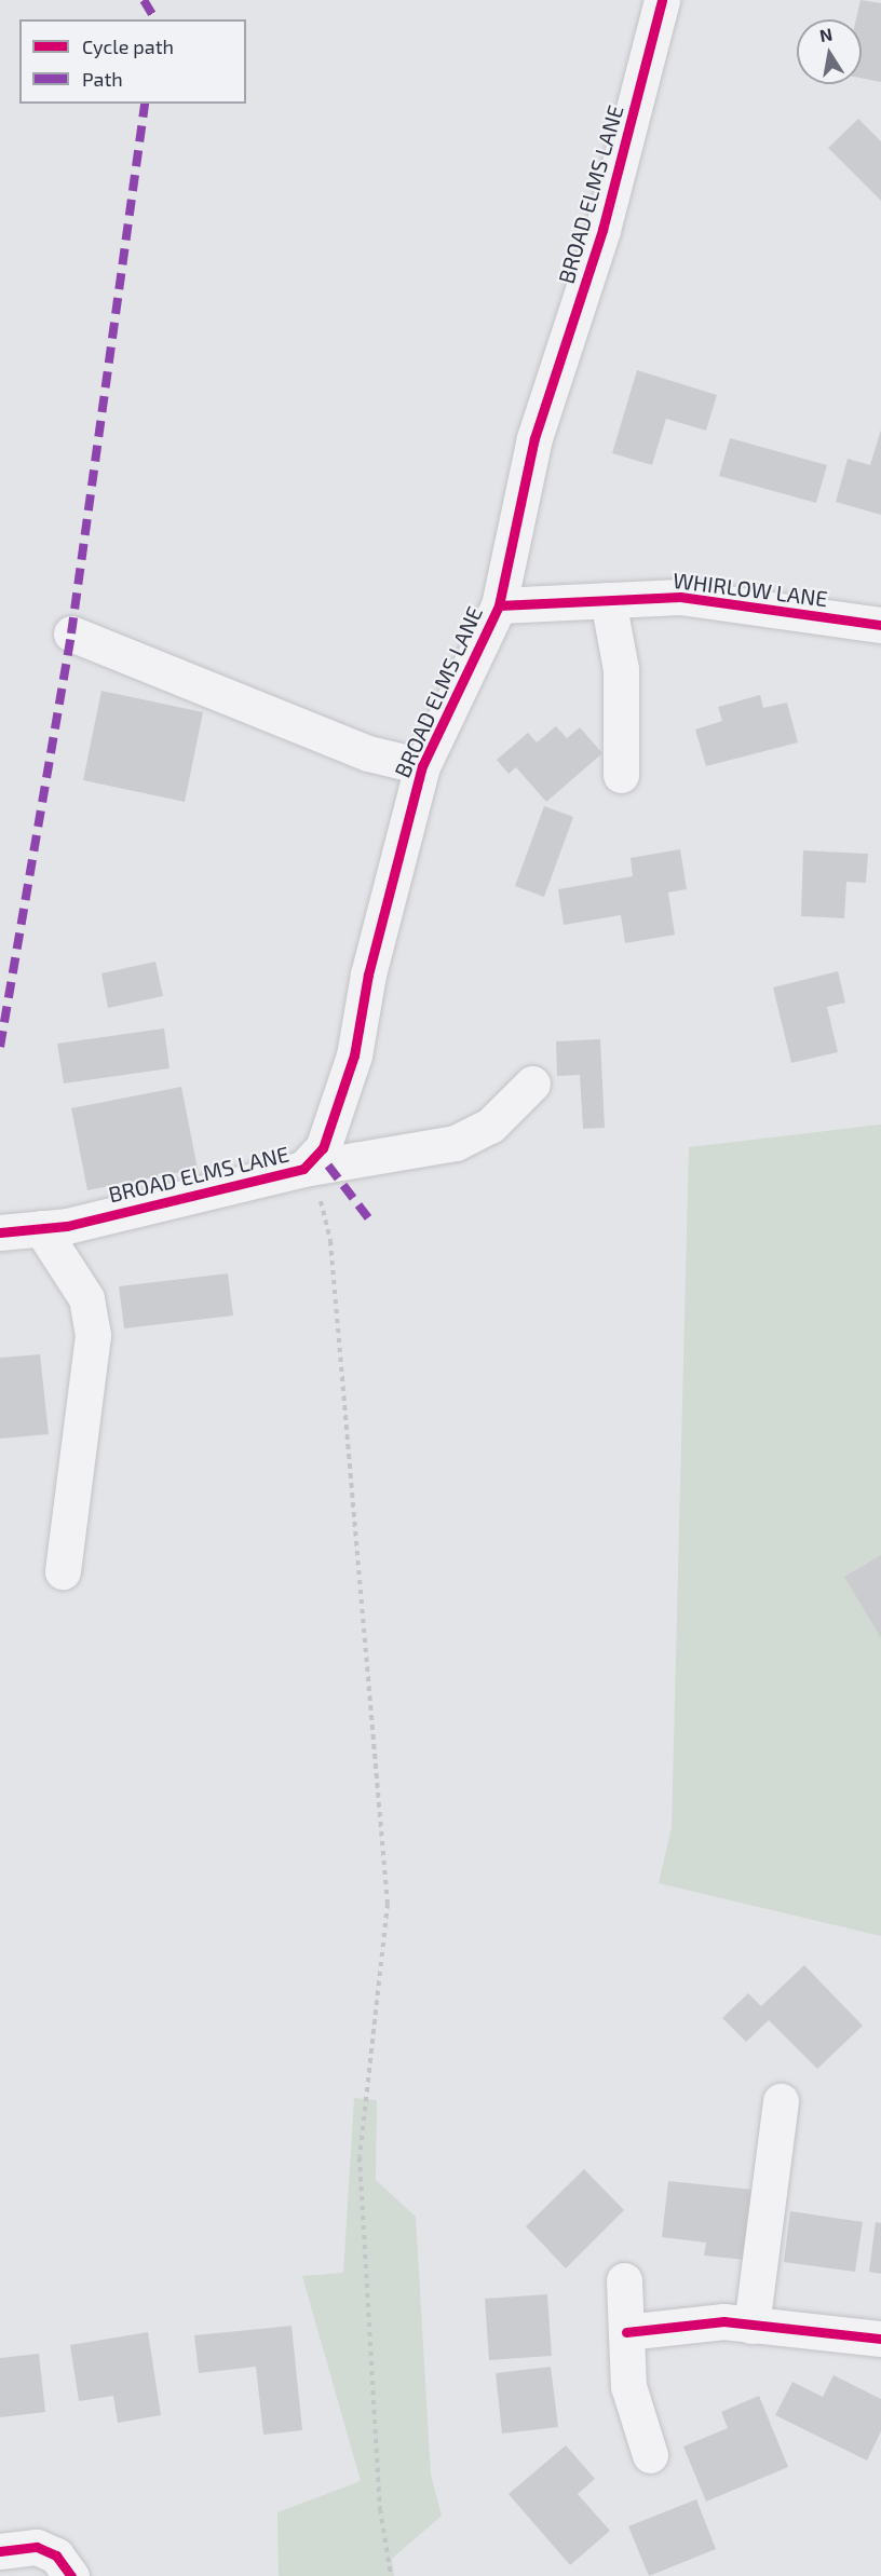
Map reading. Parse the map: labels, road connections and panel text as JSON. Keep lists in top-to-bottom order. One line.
{"streets":{"street":["BROAD ELMS LANE","WHIRLOW LANE"]},"crossings":[["BROAD ELMS LANE","WHIRLOW LANE"]],"legend":["Cycle path","Path"],"north":"top"}
